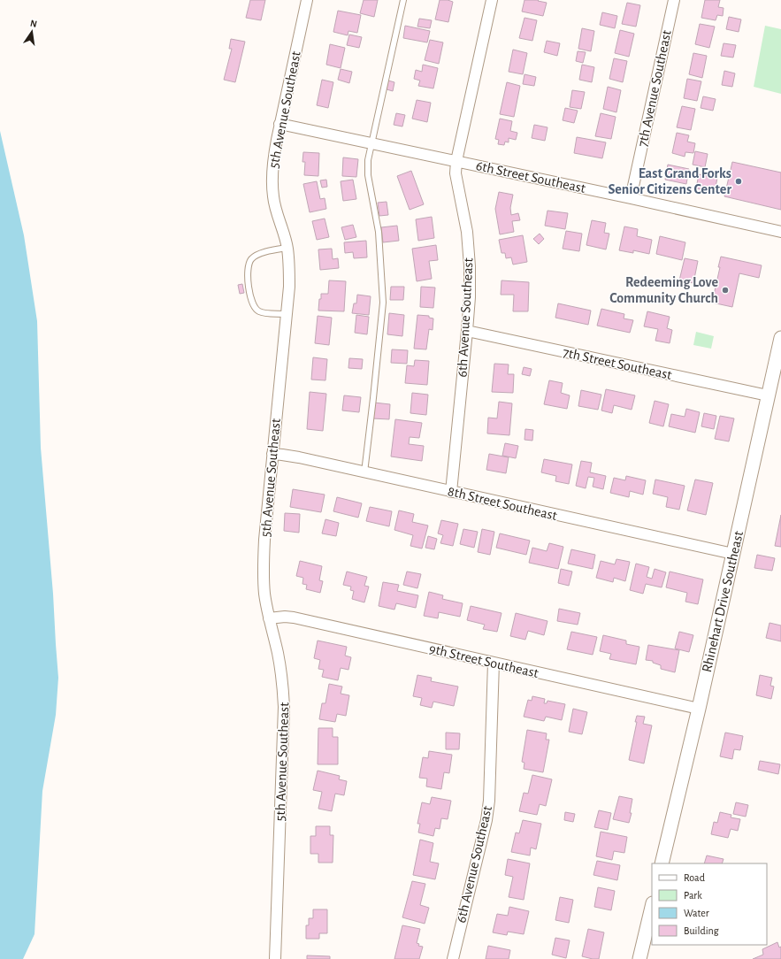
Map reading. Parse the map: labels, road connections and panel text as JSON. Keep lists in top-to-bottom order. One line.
{"streets":{"street":["7th Avenue Southeast","5th Avenue Southeast","6th Street Southeast","6th Avenue Southeast","7th Street Southeast","8th Street Southeast","Rhinehart Drive Southeast","9th Street Southeast"]},"crossings":[["7th Avenue Southeast","6th Street Southeast"],["5th Avenue Southeast","6th Street Southeast"],["5th Avenue Southeast","8th Street Southeast"],["5th Avenue Southeast","9th Street Southeast"],["6th Street Southeast","6th Avenue Southeast"],["6th Avenue Southeast","7th Street Southeast"],["6th Avenue Southeast","8th Street Southeast"],["6th Avenue Southeast","9th Street Southeast"],["7th Street Southeast","Rhinehart Drive Southeast"],["8th Street Southeast","Rhinehart Drive Southeast"],["Rhinehart Drive Southeast","9th Street Southeast"]],"places":["East Grand Forks Senior Citizens Center","Redeeming Love Community Church"],"legend":["Road","Park","Water","Building"],"north":"top"}
